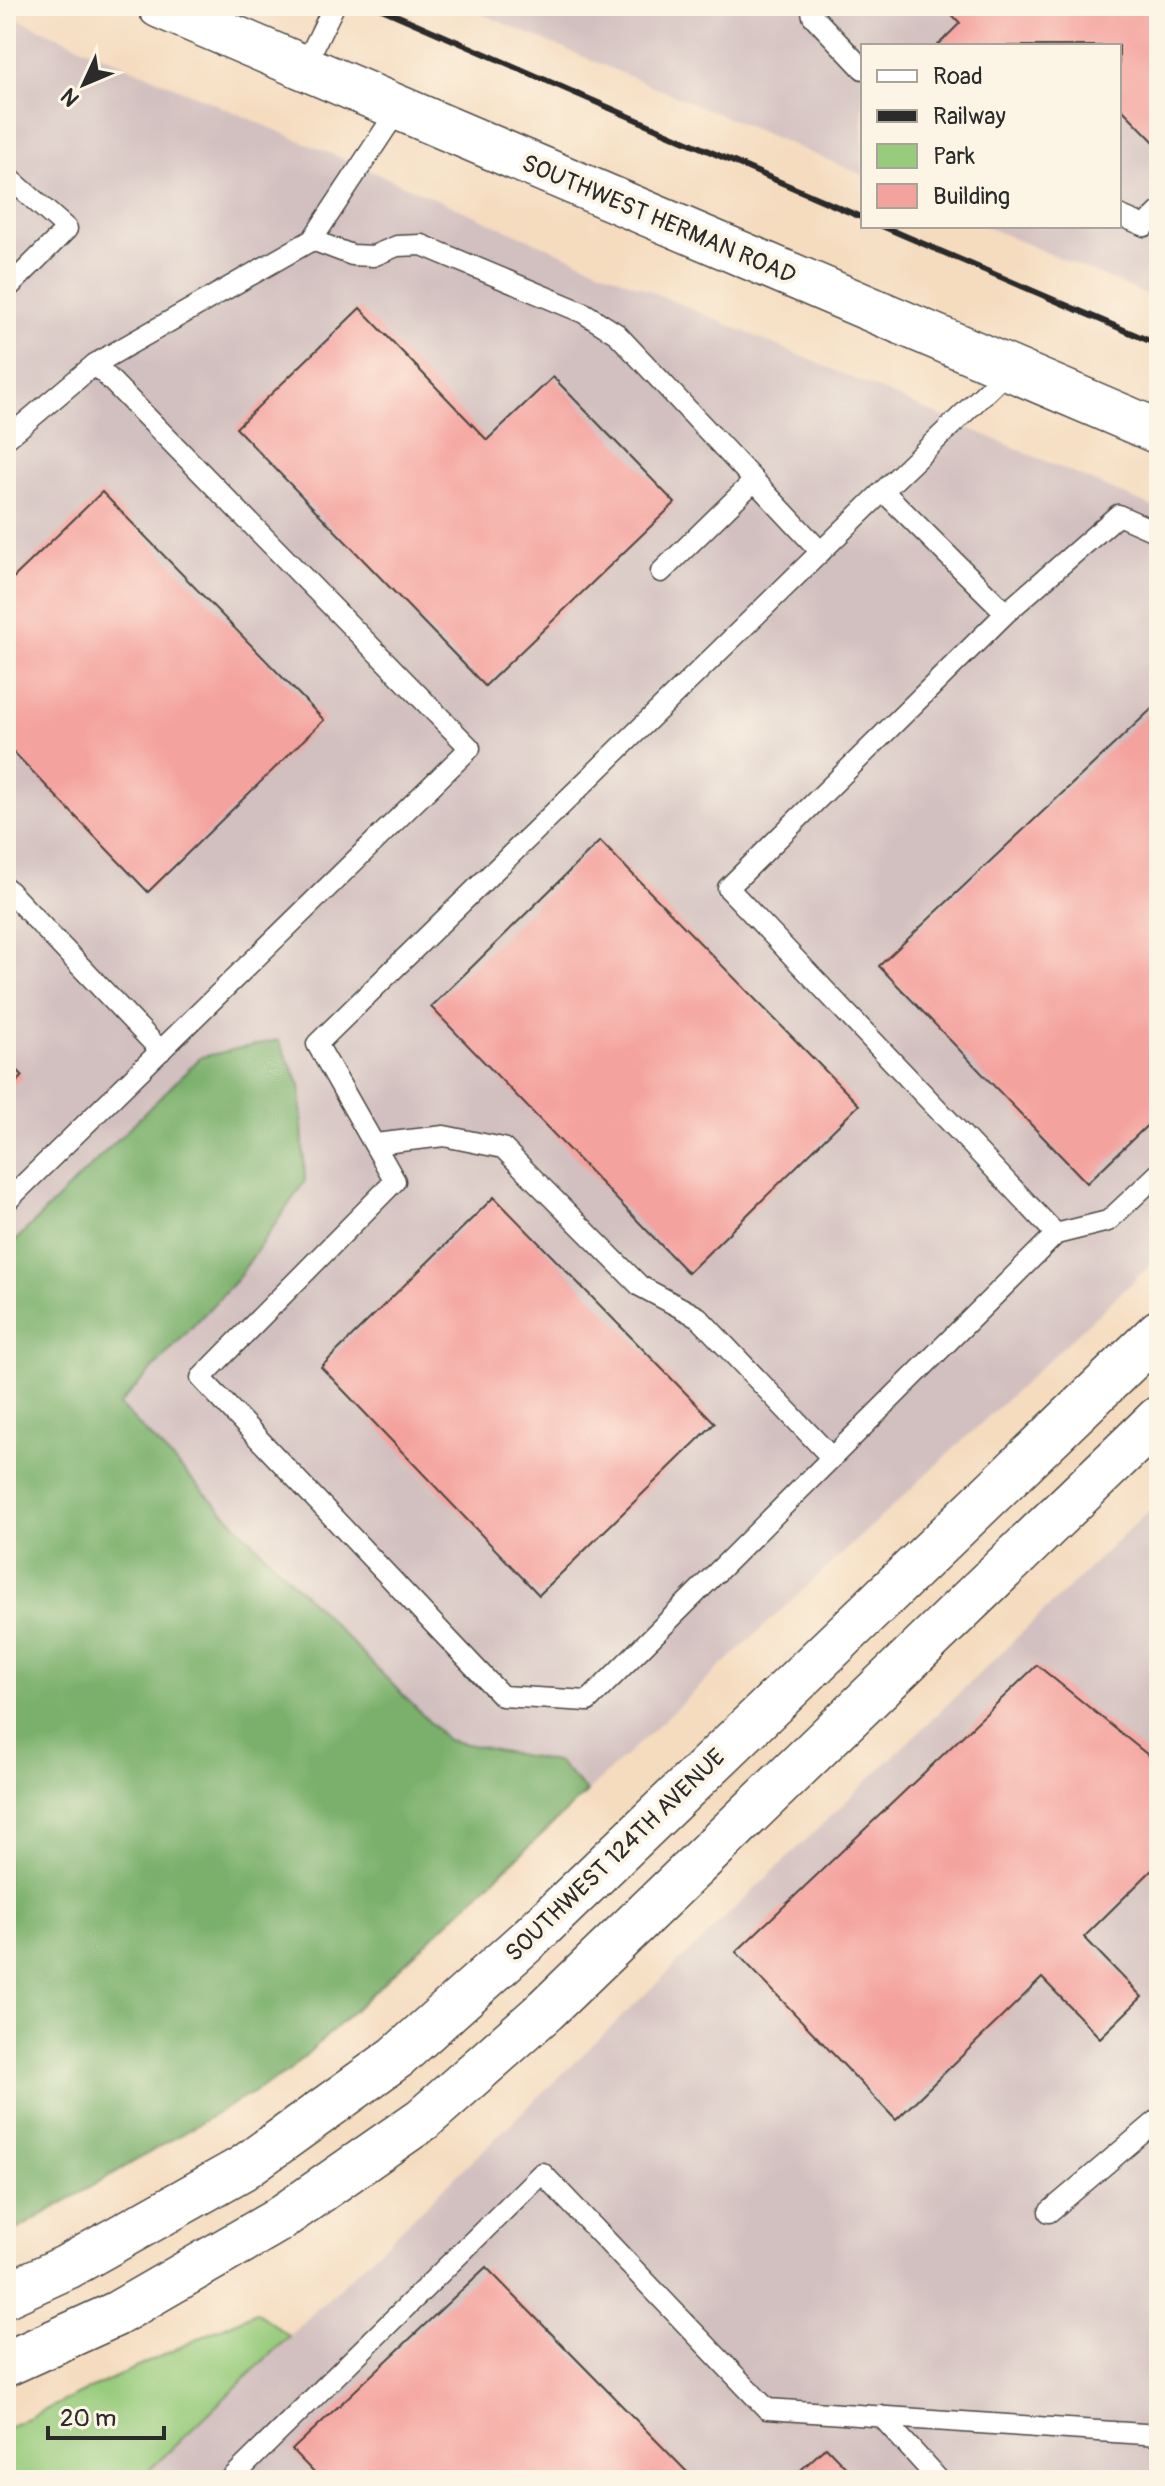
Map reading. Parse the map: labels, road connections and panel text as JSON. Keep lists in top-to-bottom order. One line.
{"streets":{"main road":["SOUTHWEST HERMAN ROAD","SOUTHWEST 124TH AVENUE"]},"legend":["Road","Railway","Park","Building"],"scale_bar":"20 m","north":"bottom left"}
